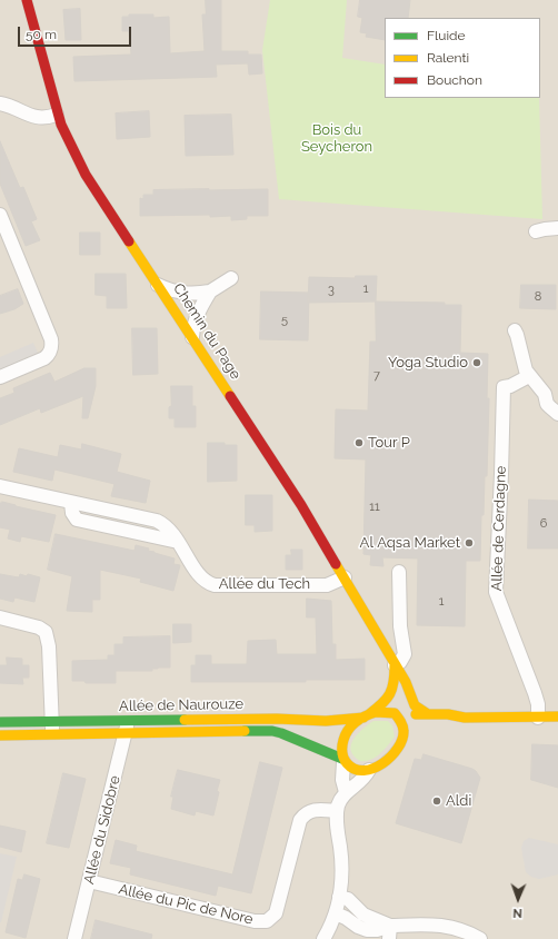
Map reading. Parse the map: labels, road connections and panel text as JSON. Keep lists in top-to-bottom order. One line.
{"streets":{"street":["Chemin du Page","Allée de Cerdagne","Allée du Tech","Allée de Naurouze","Allée du Sidobre","Allée du Pic de Nore"]},"crossings":[["Chemin du Page","Allée du Tech"],["Chemin du Page","Allée de Naurouze"],["Allée de Naurouze","Allée du Sidobre"],["Allée du Sidobre","Allée du Pic de Nore"]],"parks":["Bois du Seycheron"],"places":["Yoga Studio","Tour P","Al Aqsa Market","Aldi"],"house_numbers":["1","3","8","5","7","11","6","1"],"legend":["Fluide","Ralenti","Bouchon"],"scale_bar":"50 m","north":"bottom"}
